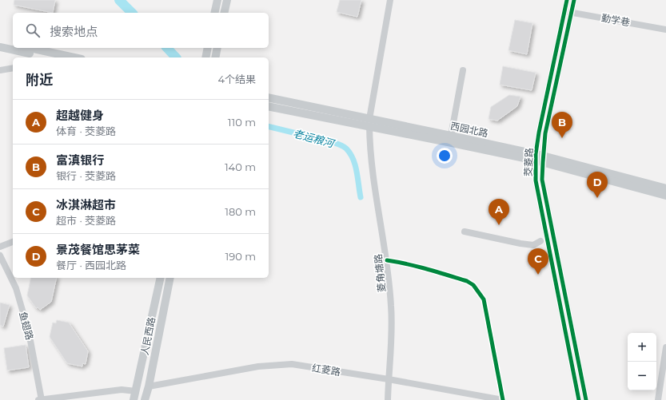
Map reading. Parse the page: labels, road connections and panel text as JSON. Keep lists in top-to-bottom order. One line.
{"streets":{"main road":["西园北路","人民西路"],"street":["勤学巷","茭菱路","菱角塘路","鱼翅路","红菱路"]},"crossings":[["勤学巷","茭菱路"],["西园北路","茭菱路"],["西园北路","菱角塘路"],["菱角塘路","红菱路"],["人民西路","红菱路"]],"water":["老运粮河"],"page":{"search":"搜索地点","heading":["附近","4个结果"],"list":[{"mark":"A","name":"超越健身","note":"体育 · 茭菱路","value":"110 m"},{"mark":"B","name":"富滇银行","note":"银行 · 茭菱路","value":"140 m"},{"mark":"C","name":"冰淇淋超市","note":"超市 · 茭菱路","value":"180 m"},{"mark":"D","name":"景茂餐馆思茅菜","note":"餐厅 · 西园北路","value":"190 m"}],"pins":["B","D","A","C"],"map_buttons":["+","−"]}}
